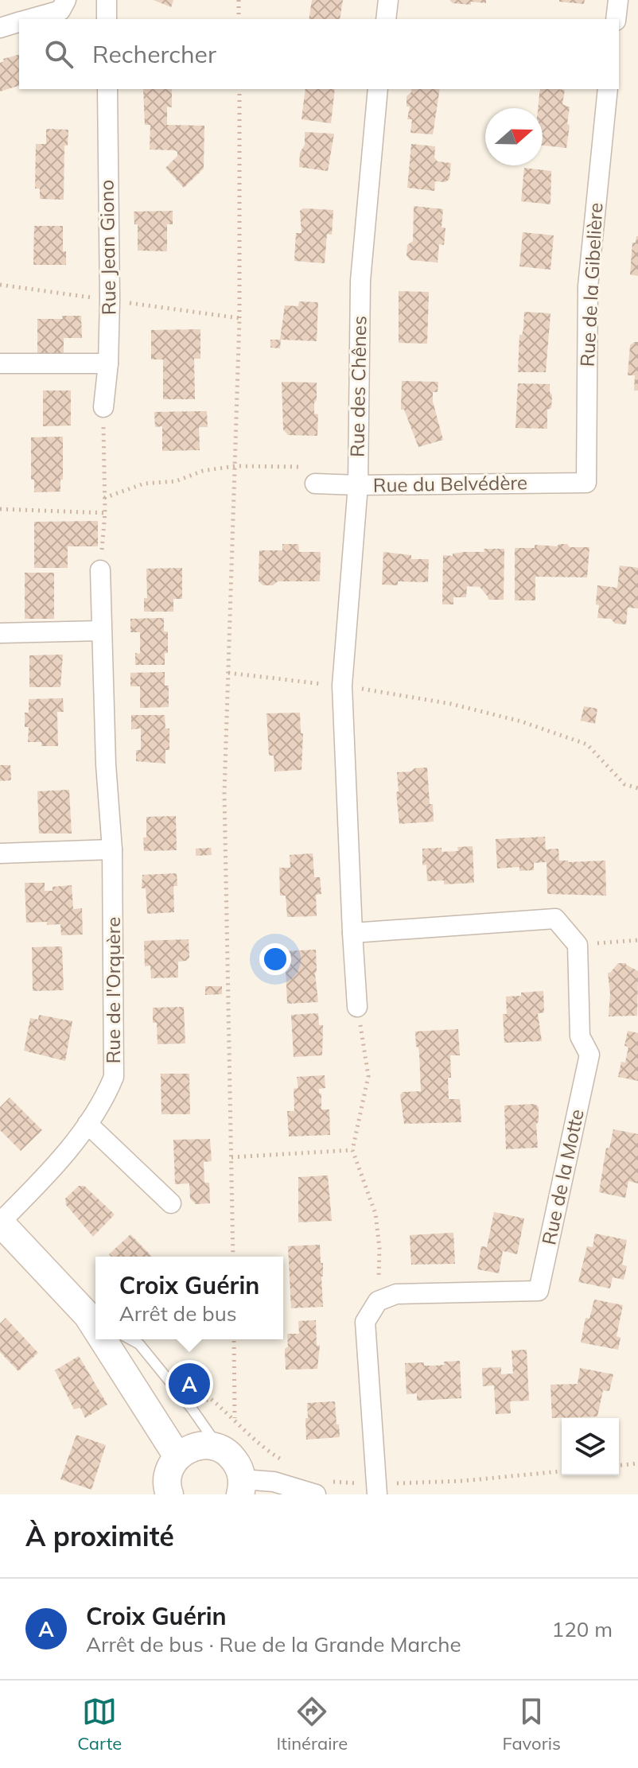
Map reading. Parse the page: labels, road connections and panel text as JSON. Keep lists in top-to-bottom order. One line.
{"streets":{"street":["Rue Jean Giono","Rue de la Gibelière","Rue des Chênes","Rue du Belvédère","Rue de l'Orquère","Rue de la Motte"]},"crossings":[["Rue de la Gibelière","Rue du Belvédère"],["Rue des Chênes","Rue du Belvédère"]],"north":"right","page":{"search":"Rechercher","popup":["Croix Guérin","Arrêt de bus"],"pins":"A","heading":"À proximité","list":[{"mark":"A","name":"Croix Guérin","note":"Arrêt de bus · Rue de la Grande Marche","value":"120 m"}],"nav":["Carte","Itinéraire","Favoris"]}}
